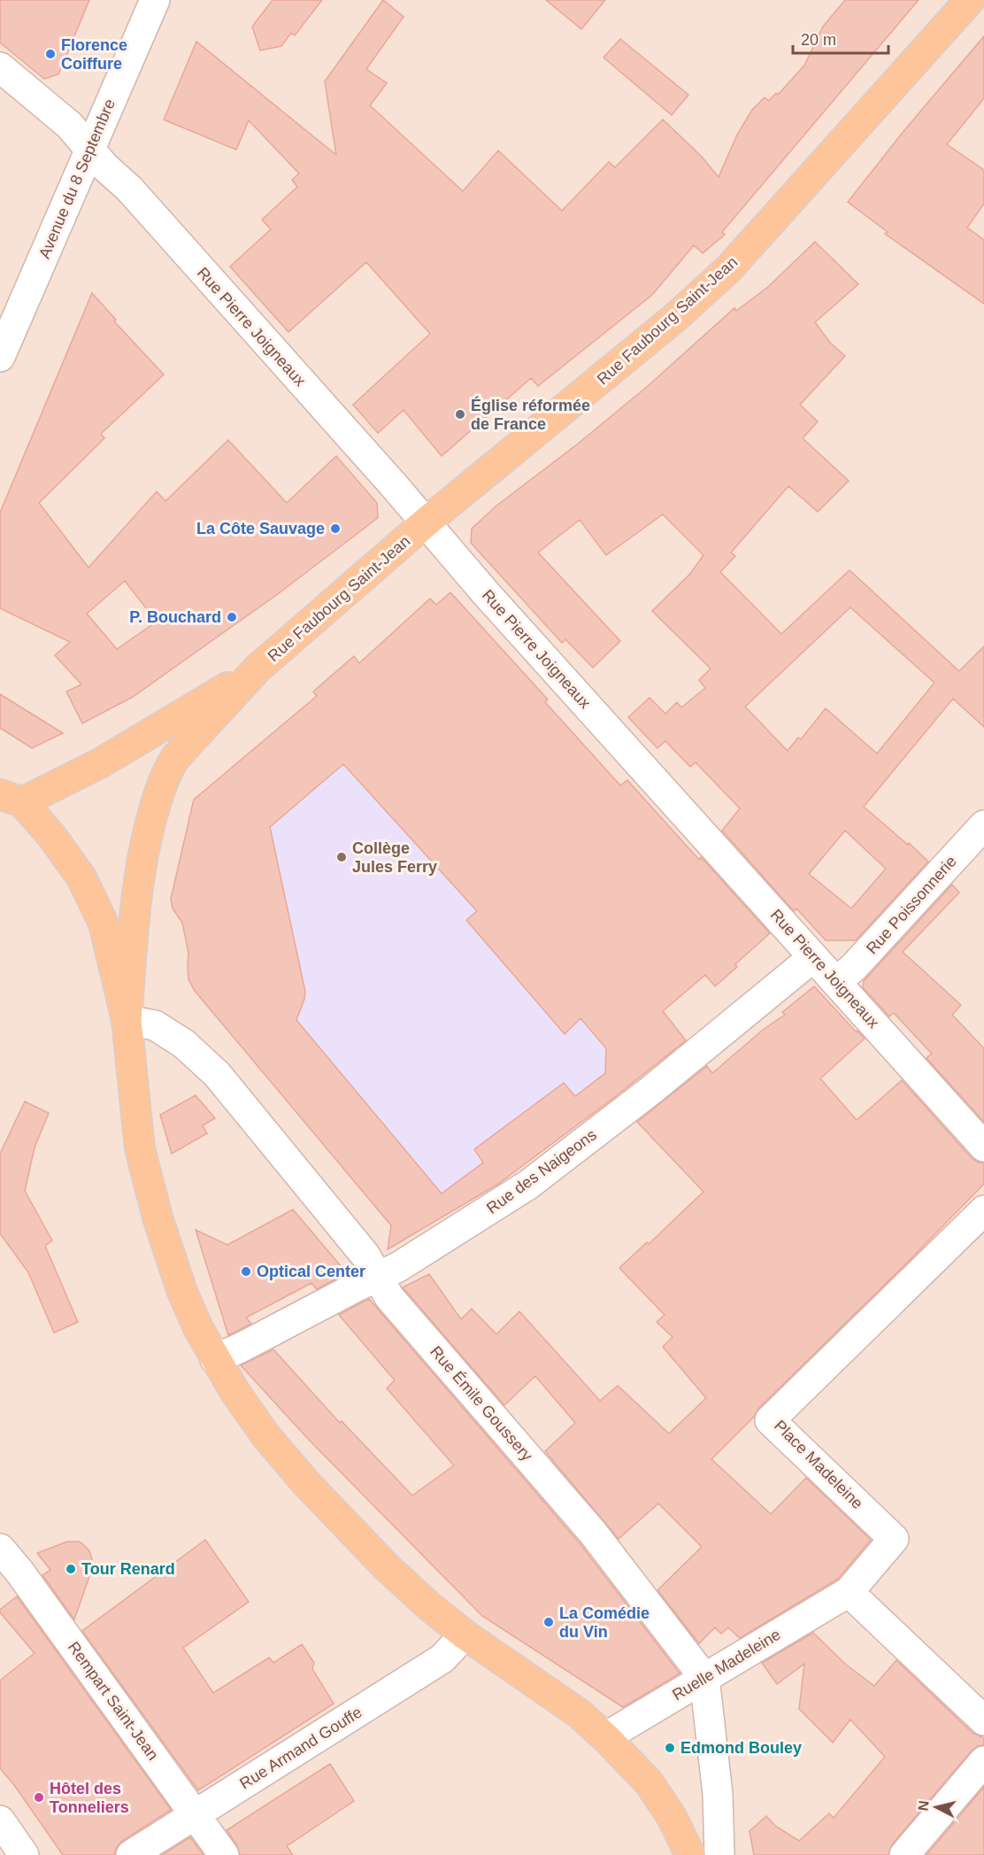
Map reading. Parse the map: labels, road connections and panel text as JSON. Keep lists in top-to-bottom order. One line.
{"streets":{"main road":["Rue Faubourg Saint-Jean"],"street":["Avenue du 8 Septembre","Rue Pierre Joigneaux","Rue Poissonnerie","Rue des Naigeons","Rue Émile Goussery","Place Madeleine","Ruelle Madeleine","Rempart Saint-Jean","Rue Armand Gouffe"]},"crossings":[["Avenue du 8 Septembre","Rue Pierre Joigneaux"],["Rue Faubourg Saint-Jean","Rue Pierre Joigneaux"],["Rue Pierre Joigneaux","Rue Poissonnerie"],["Rue Pierre Joigneaux","Rue des Naigeons"],["Rue des Naigeons","Rue Émile Goussery"],["Rue Émile Goussery","Ruelle Madeleine"],["Place Madeleine","Ruelle Madeleine"],["Rempart Saint-Jean","Rue Armand Gouffe"]],"places":["Florence Coiffure","Église réformée de France","La Côte Sauvage","P. Bouchard","Collège Jules Ferry","Optical Center","Tour Renard","La Comédie du Vin","Edmond Bouley","Hôtel des Tonneliers"],"scale_bar":"20 m","north":"left"}
